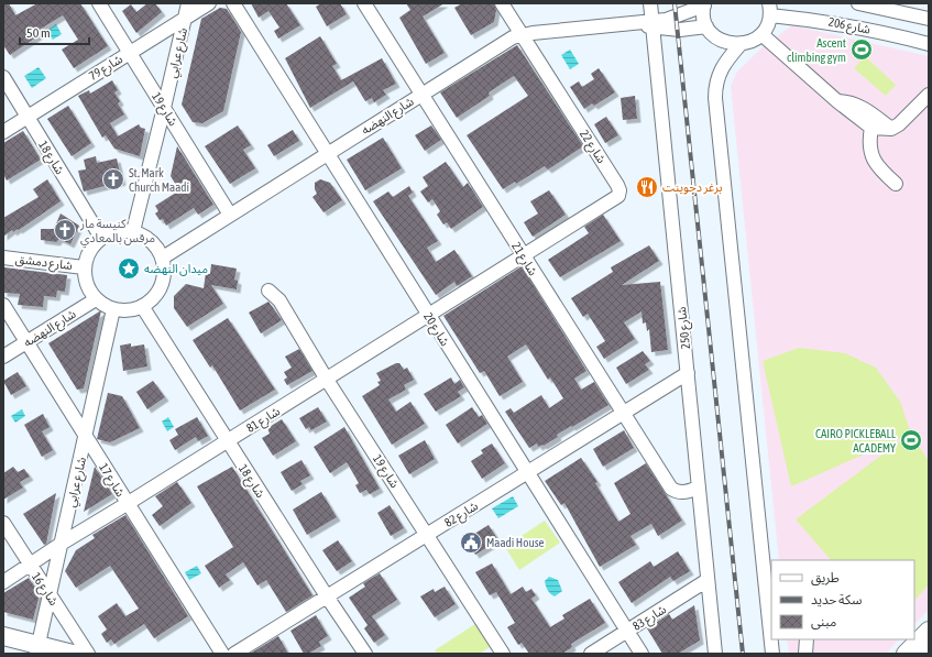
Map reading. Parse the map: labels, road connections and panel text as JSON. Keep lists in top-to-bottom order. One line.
{"streets":{"street":["شارع 206","شارع عرابي","شارع 79","شارع 19","شارع النهضه","شارع 22","شارع 18","شارع 21","شارع دمشق","شارع 250","شارع 20","شارع 81","شارع 17","شارع 82","شارع 16","شارع 83"]},"crossings":[["شارع عرابي","شارع 79"],["شارع عرابي","شارع 19"],["شارع عرابي","شارع النهضه"],["شارع عرابي","شارع 18"],["شارع عرابي","شارع دمشق"],["شارع عرابي","شارع 81"],["شارع عرابي","شارع 17"],["شارع عرابي","شارع 16"],["شارع 79","شارع 19"],["شارع 79","شارع 18"],["شارع 19","شارع النهضه"],["شارع 19","شارع 81"],["شارع 19","شارع 82"],["شارع النهضه","شارع 22"],["شارع النهضه","شارع 18"],["شارع النهضه","شارع 21"],["شارع النهضه","شارع دمشق"],["شارع النهضه","شارع 250"],["شارع النهضه","شارع 20"],["شارع النهضه","شارع 17"],["شارع 22","شارع 21"],["شارع 22","شارع 81"],["شارع 18","شارع دمشق"],["شارع 18","شارع 81"],["شارع 18","شارع 82"],["شارع 21","شارع 250"],["شارع 21","شارع 81"],["شارع 21","شارع 82"],["شارع 250","شارع 82"],["شارع 250","شارع 83"],["شارع 20","شارع 81"],["شارع 20","شارع 82"],["شارع 20","شارع 83"],["شارع 81","شارع 17"],["شارع 81","شارع 16"]],"places":{"sports":["Ascent climbing gym","CAIRO PICKLEBALL ACADEMY"],"church":["St. Mark Church Maadi","كنيسة مار مرقس بالمعادي"],"restaurant":["برغر دجوينت"],"place":["ميدان النهضه"],"public building":["Maadi House"]},"legend":["طريق","سكة حديد","مبنى"],"scale_bar":"50 m"}
